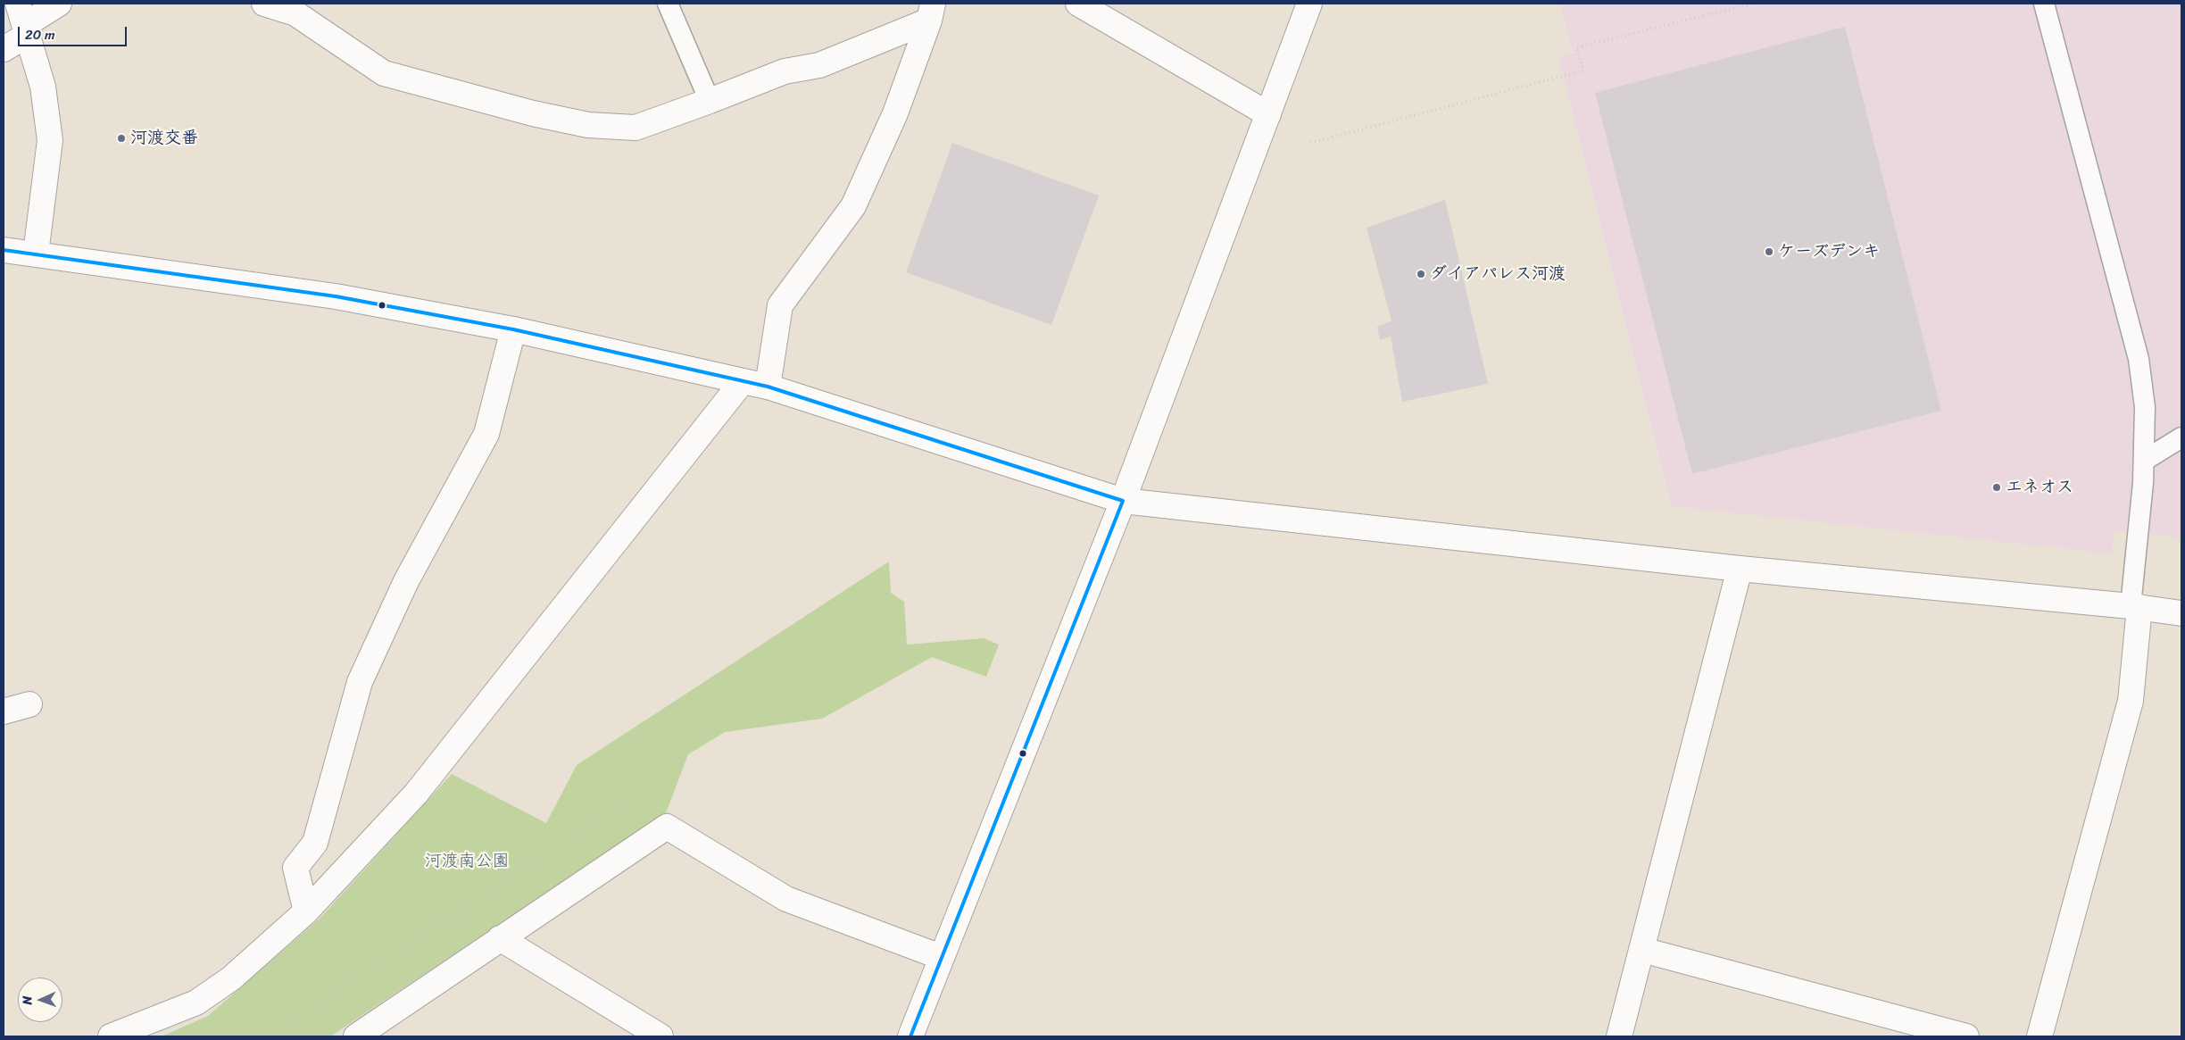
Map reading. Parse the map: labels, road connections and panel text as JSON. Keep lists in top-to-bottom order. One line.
{"parks":["河渡南公園"],"places":["河渡交番","ケーズデンキ","ダイアパレス河渡","エネオス"],"scale_bar":"20 m","north":"left"}
